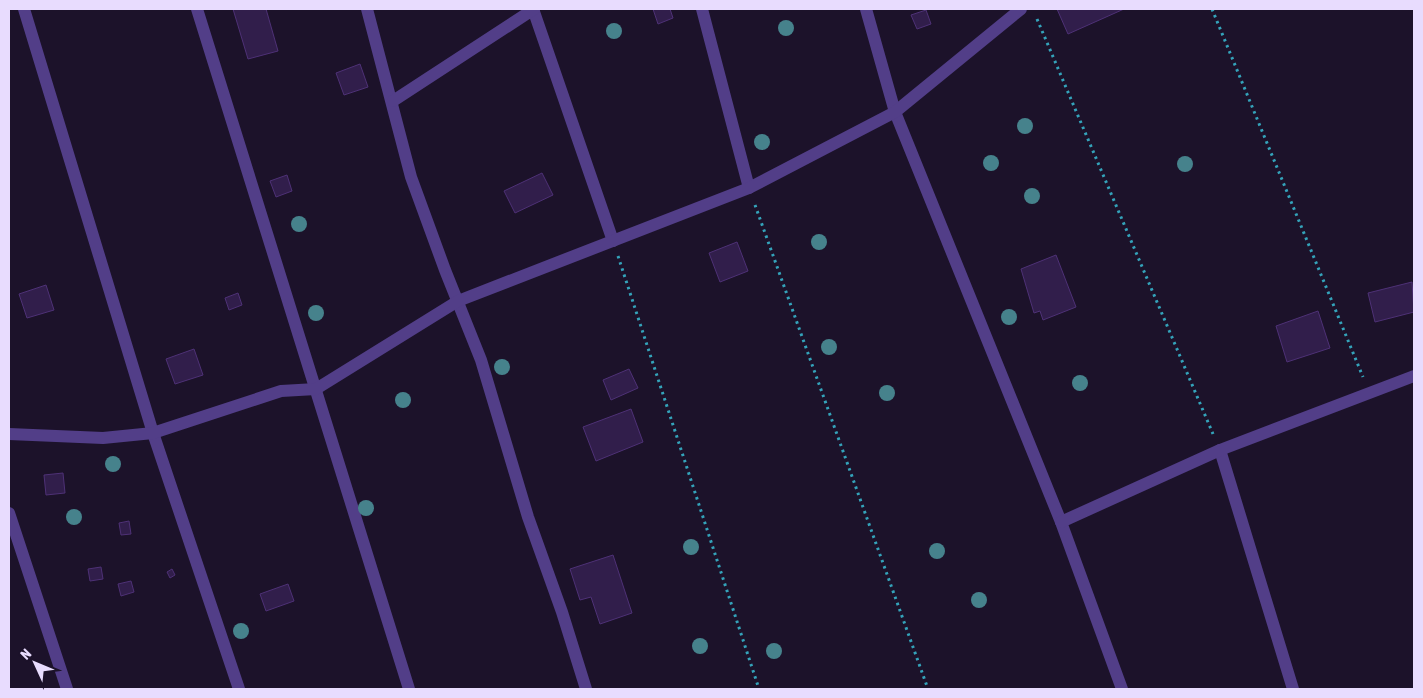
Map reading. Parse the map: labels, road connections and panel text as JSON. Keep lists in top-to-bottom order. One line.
{"north":"top left"}
